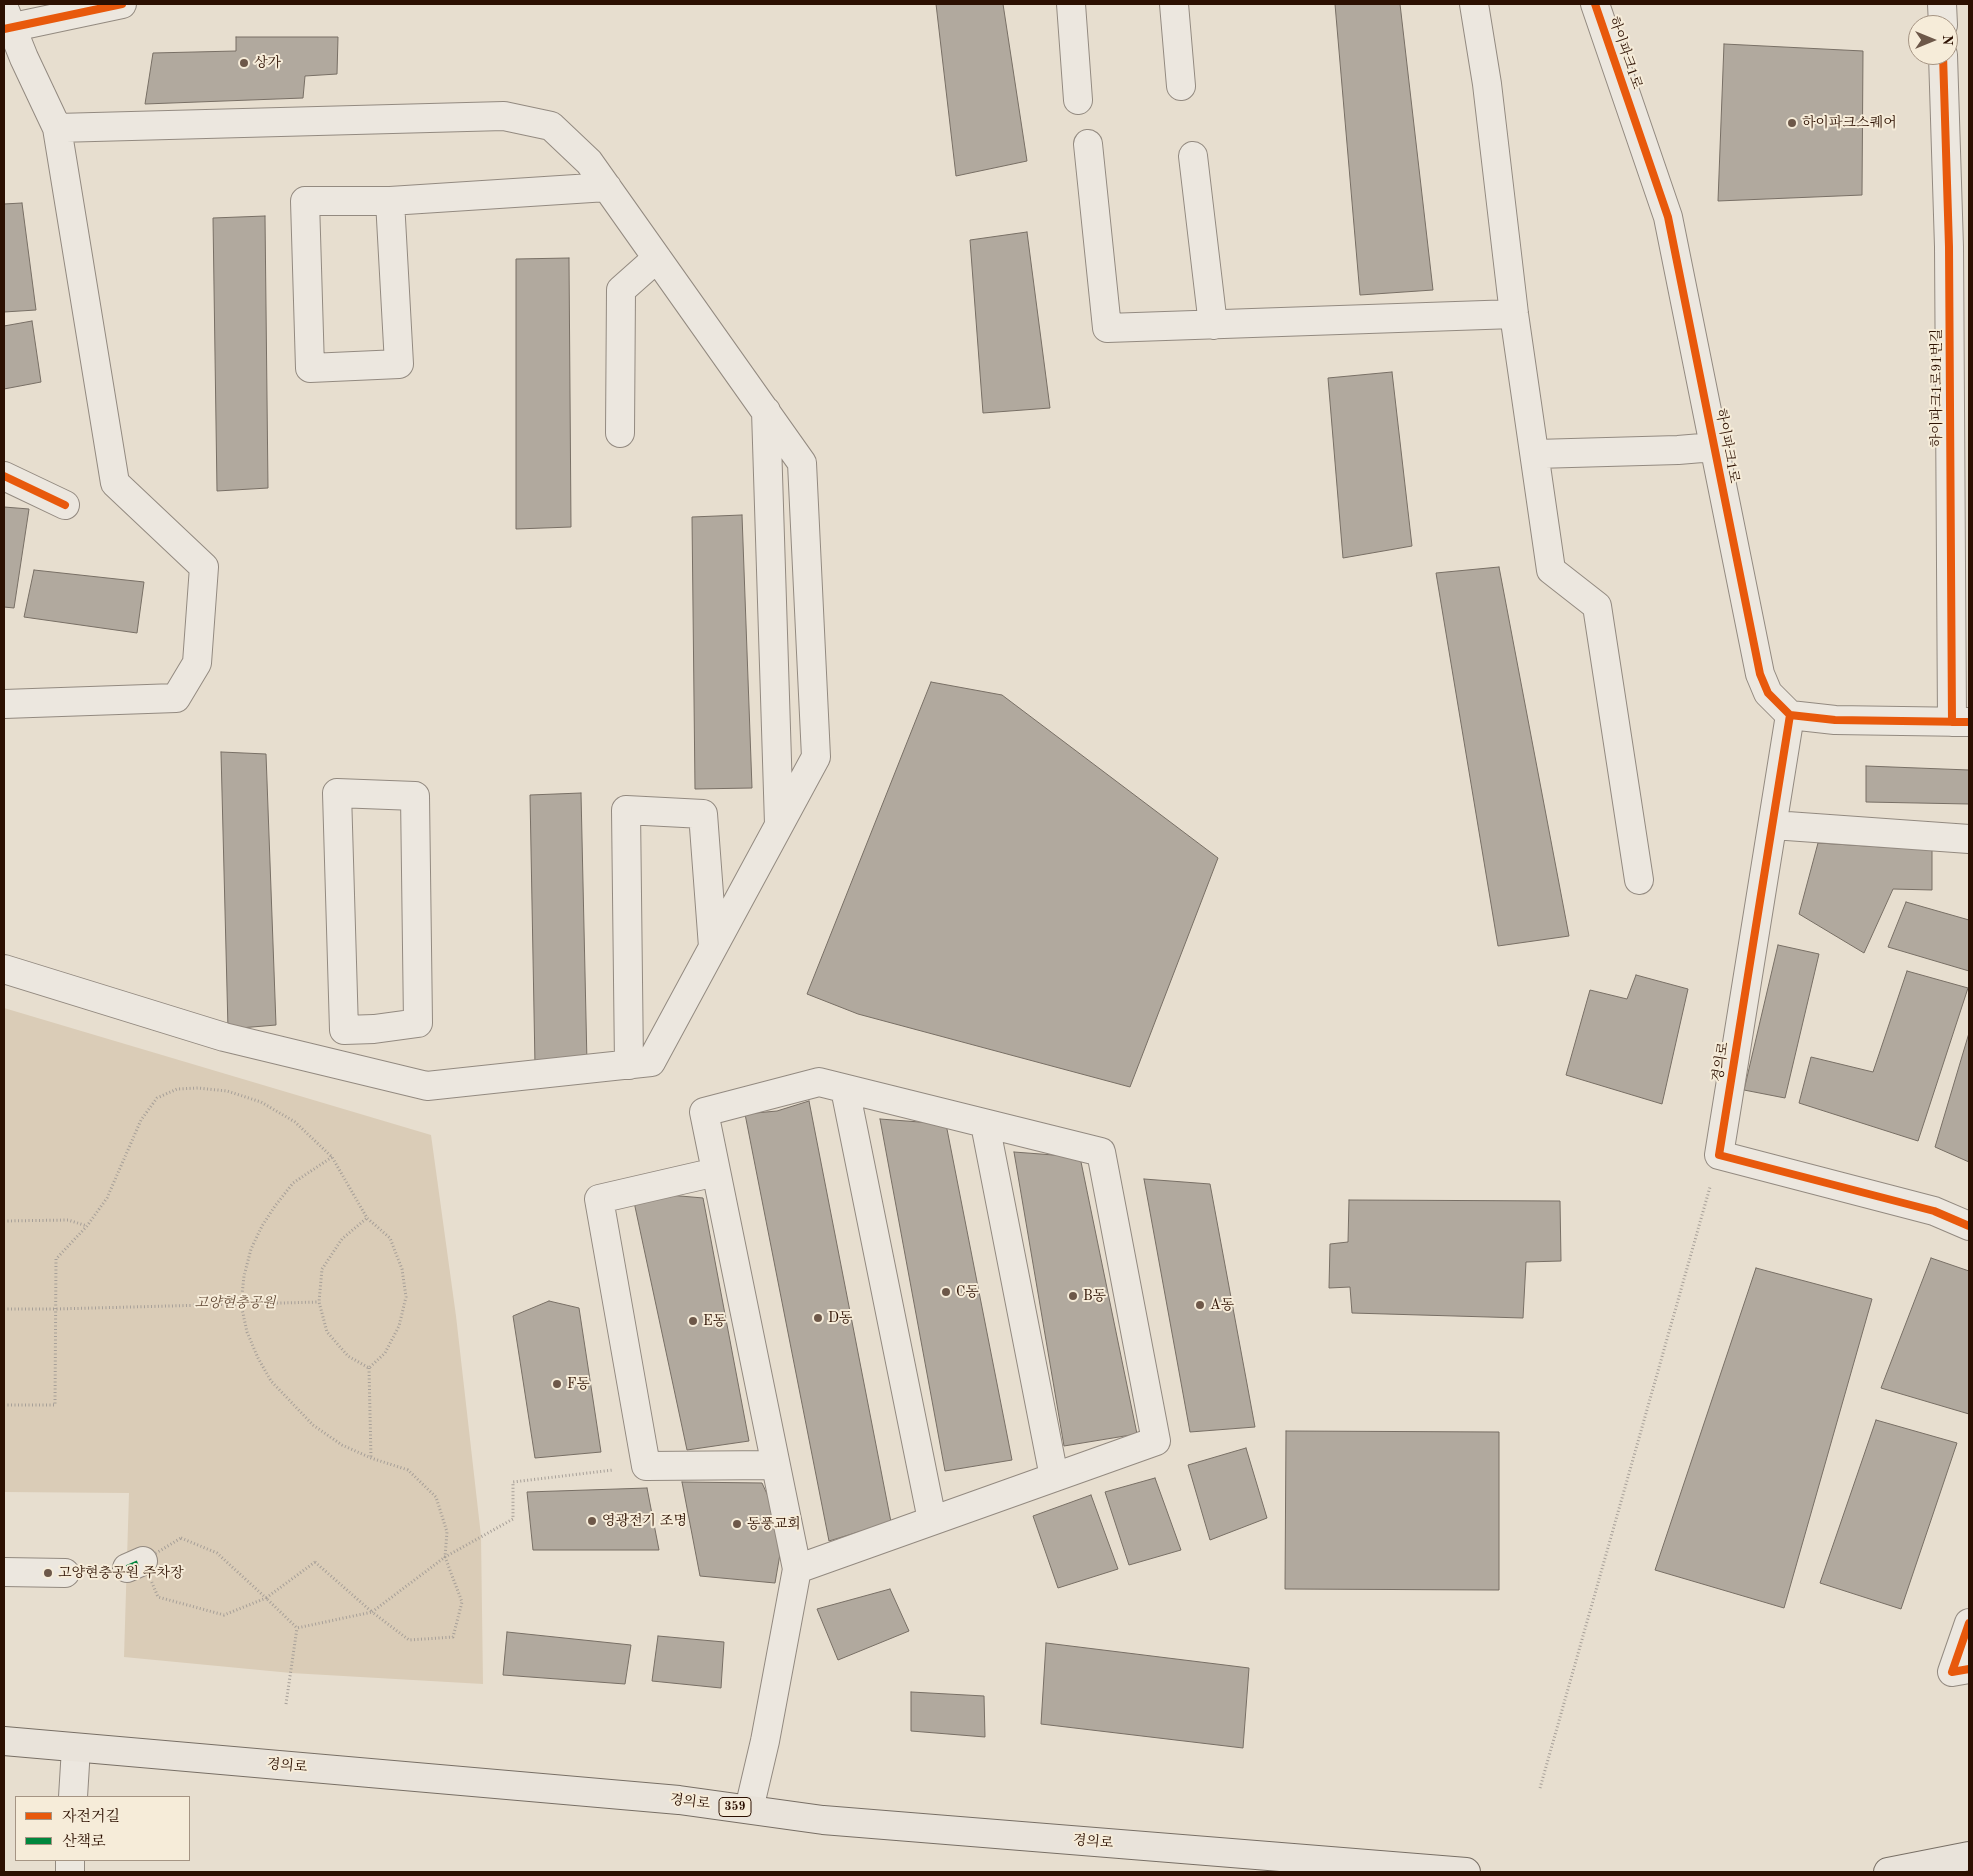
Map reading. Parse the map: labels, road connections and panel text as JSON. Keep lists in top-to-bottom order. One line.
{"streets":{"main road":["경의로","359"],"street":["하이파크1로","하이파크1로91번길"]},"crossings":[["하이파크1로","경의로"]],"parks":["고양현충공원"],"places":["상가","하이파크스퀘어","C동","B동","A동","D동","E동","F동","영광전기 조명","동풍교회","고양현충공원 주차장"],"legend":["자전거길","산책로"],"north":"right"}
